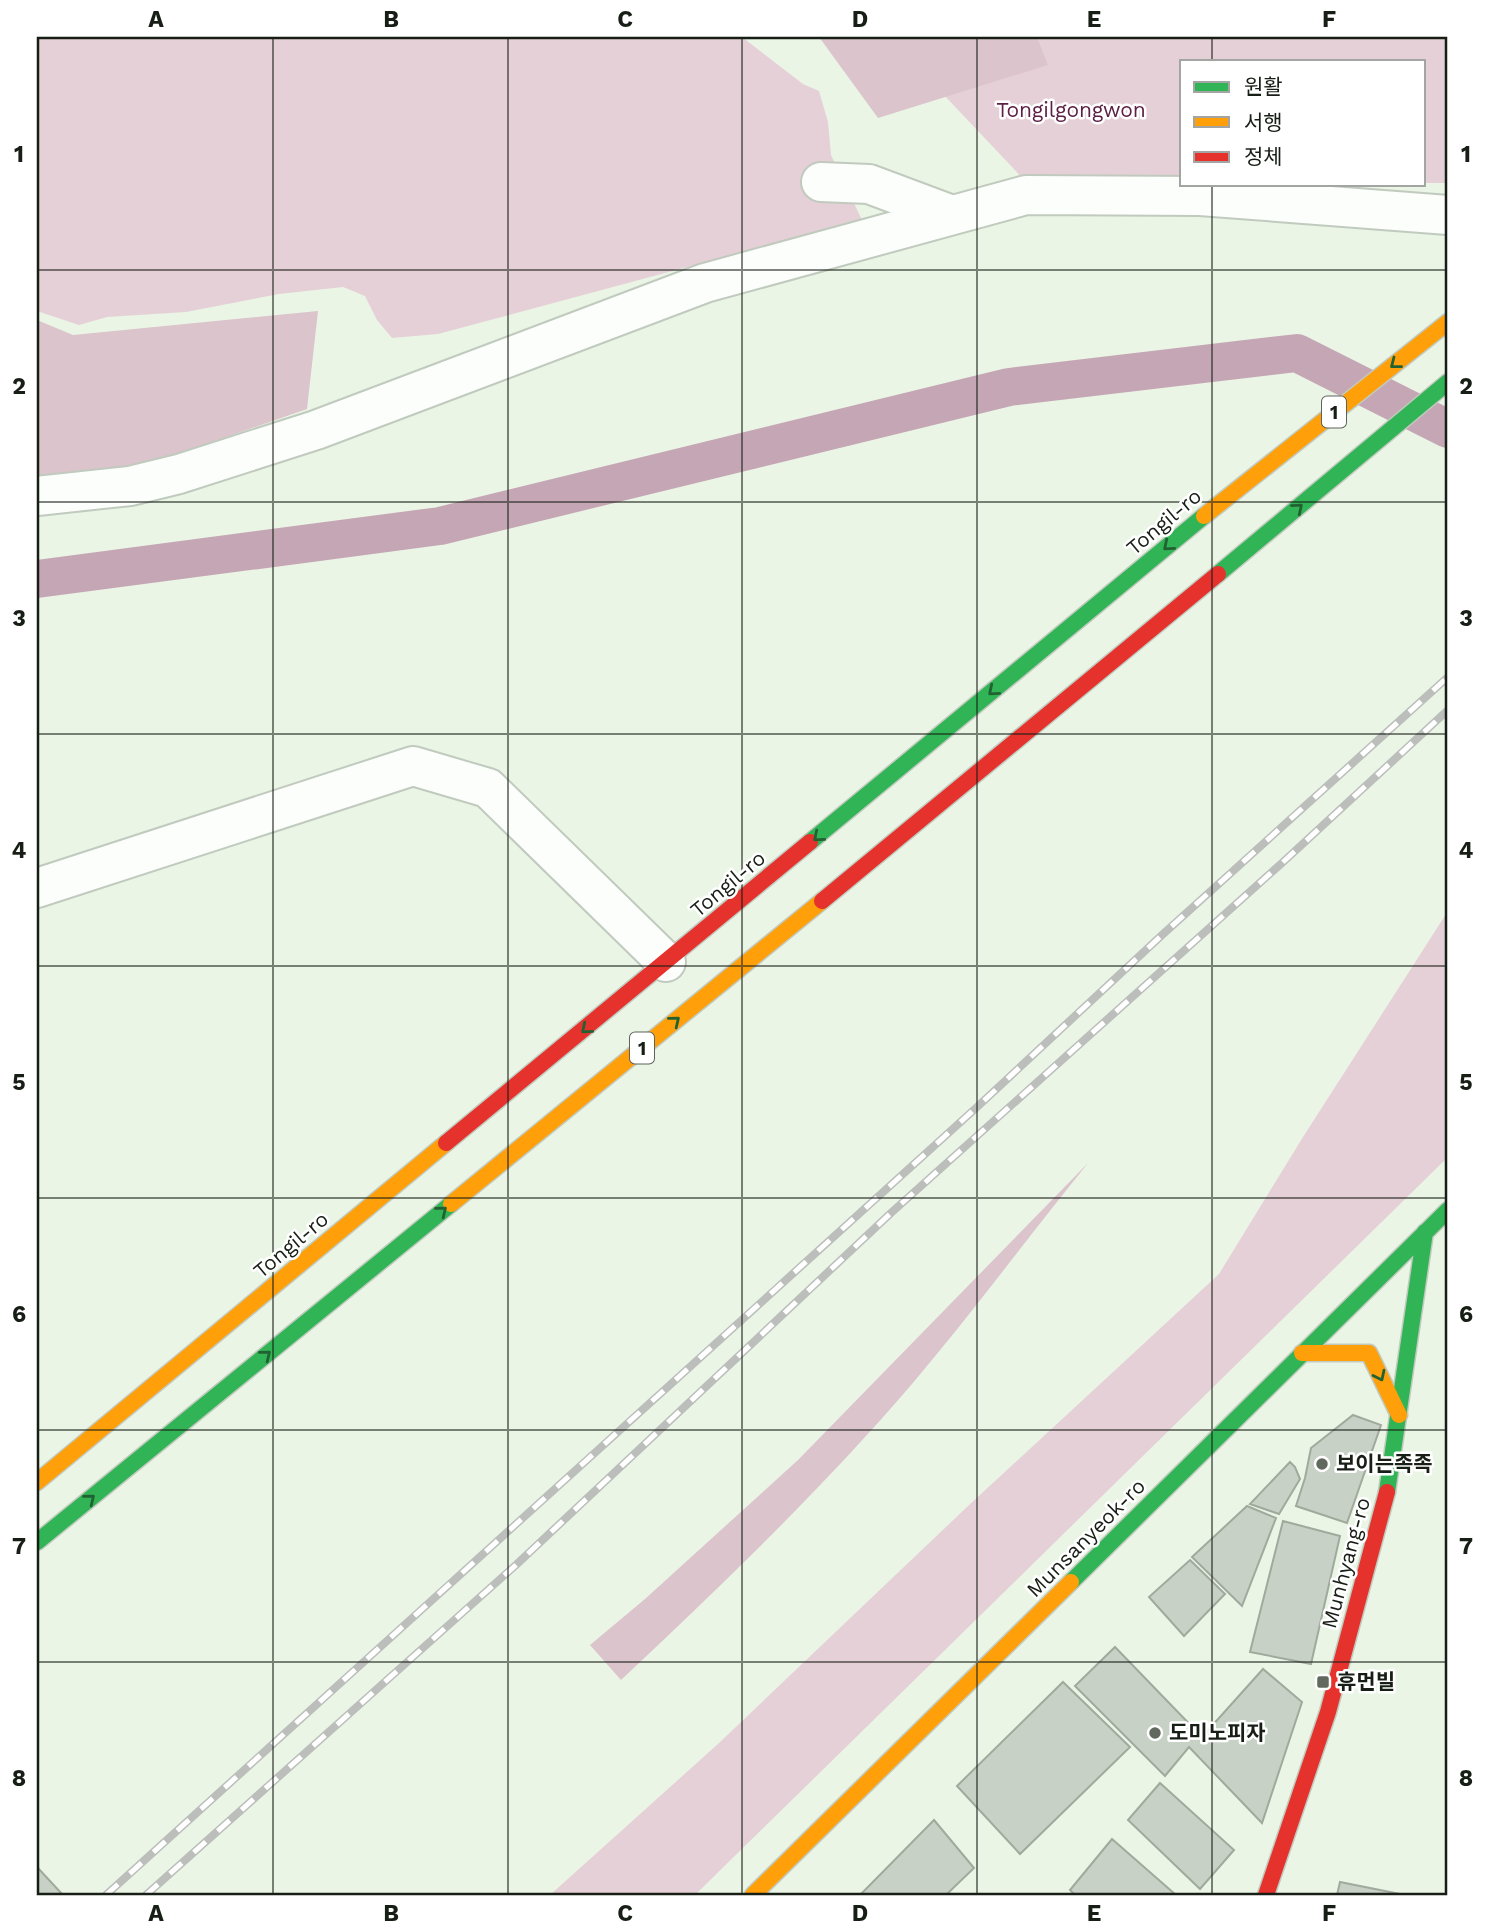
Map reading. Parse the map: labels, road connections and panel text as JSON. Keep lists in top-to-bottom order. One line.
{"streets":{"main road":["1","Tongil-ro","Munsanyeok-ro","Munhyang-ro"]},"crossings":[["Munsanyeok-ro","Munhyang-ro"]],"parks":["Tongilgongwon"],"places":{"other":["보이는족족","도미노피자"],"transit":["휴먼빌"]},"legend":["원활","서행","정체"],"grid":{"columns":["A","B","C","D","E","F"],"rows":["1","2","3","4","5","6","7","8"]}}
